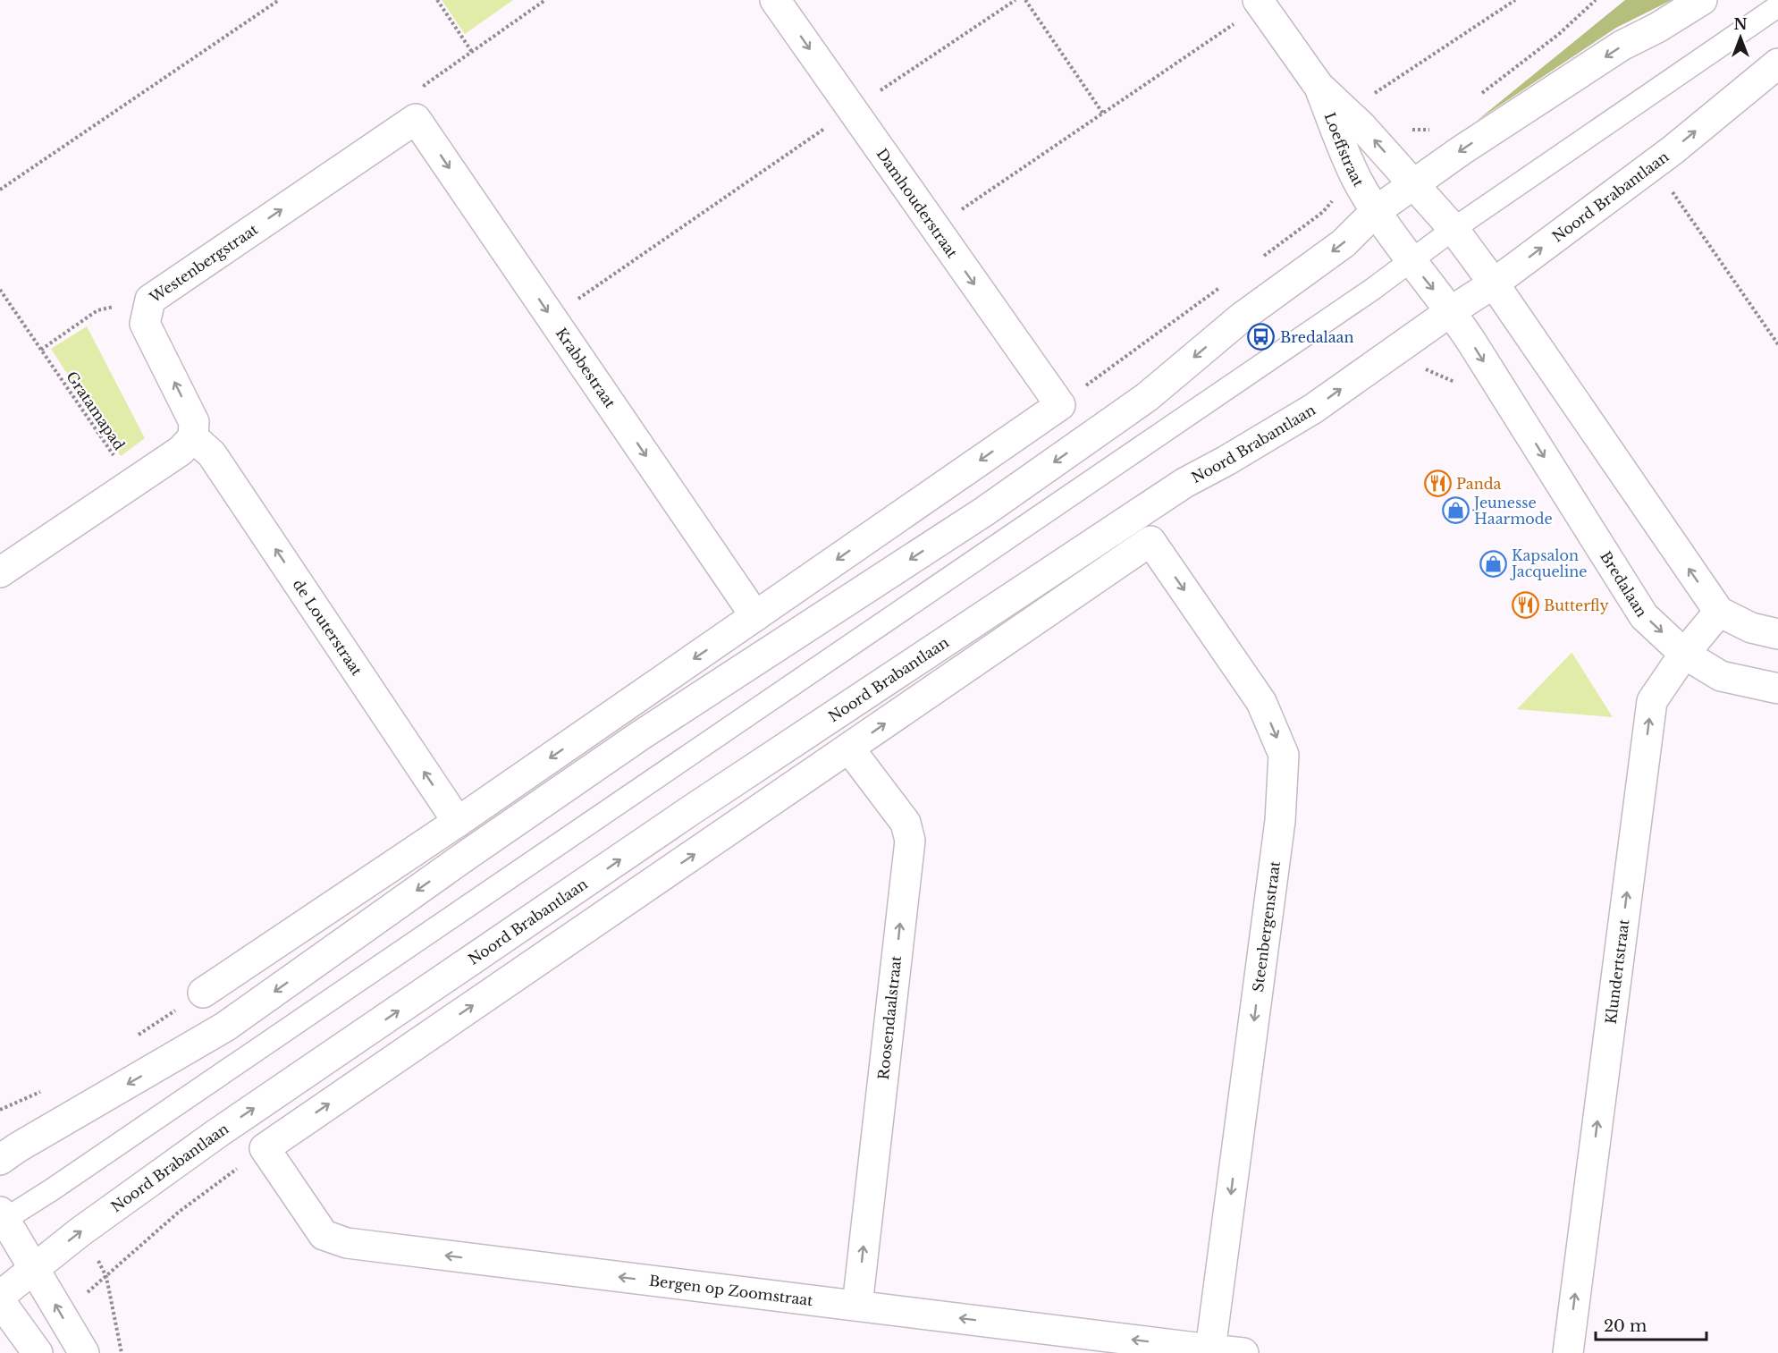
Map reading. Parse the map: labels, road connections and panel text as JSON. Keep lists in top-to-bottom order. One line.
{"streets":{"street":["Loeffstraat","Noord Brabantlaan","Damhouderstraat","Westenbergstraat","Krabbestraat","Bredalaan","de Louterstraat","Steenbergenstraat","Klundertstraat","Roosendaalstraat","Bergen op Zoomstraat"],"path":["Gratamapad"]},"crossings":[["Loeffstraat","Noord Brabantlaan"],["Loeffstraat","Bredalaan"],["Noord Brabantlaan","Bredalaan"],["Damhouderstraat","Krabbestraat"],["Westenbergstraat","Krabbestraat"],["Westenbergstraat","de Louterstraat"],["Bredalaan","Klundertstraat"],["Steenbergenstraat","Roosendaalstraat"],["Steenbergenstraat","Bergen op Zoomstraat"],["Roosendaalstraat","Bergen op Zoomstraat"]],"one_way":["Westenbergstraat","Krabbestraat","de Louterstraat","Klundertstraat","Roosendaalstraat","Bergen op Zoomstraat"],"places":{"bus stop":["Bredalaan"],"restaurant":["Panda","Butterfly"],"shop":["Jeunesse Haarmode","Kapsalon Jacqueline"]},"scale_bar":"20 m","north":"top"}
